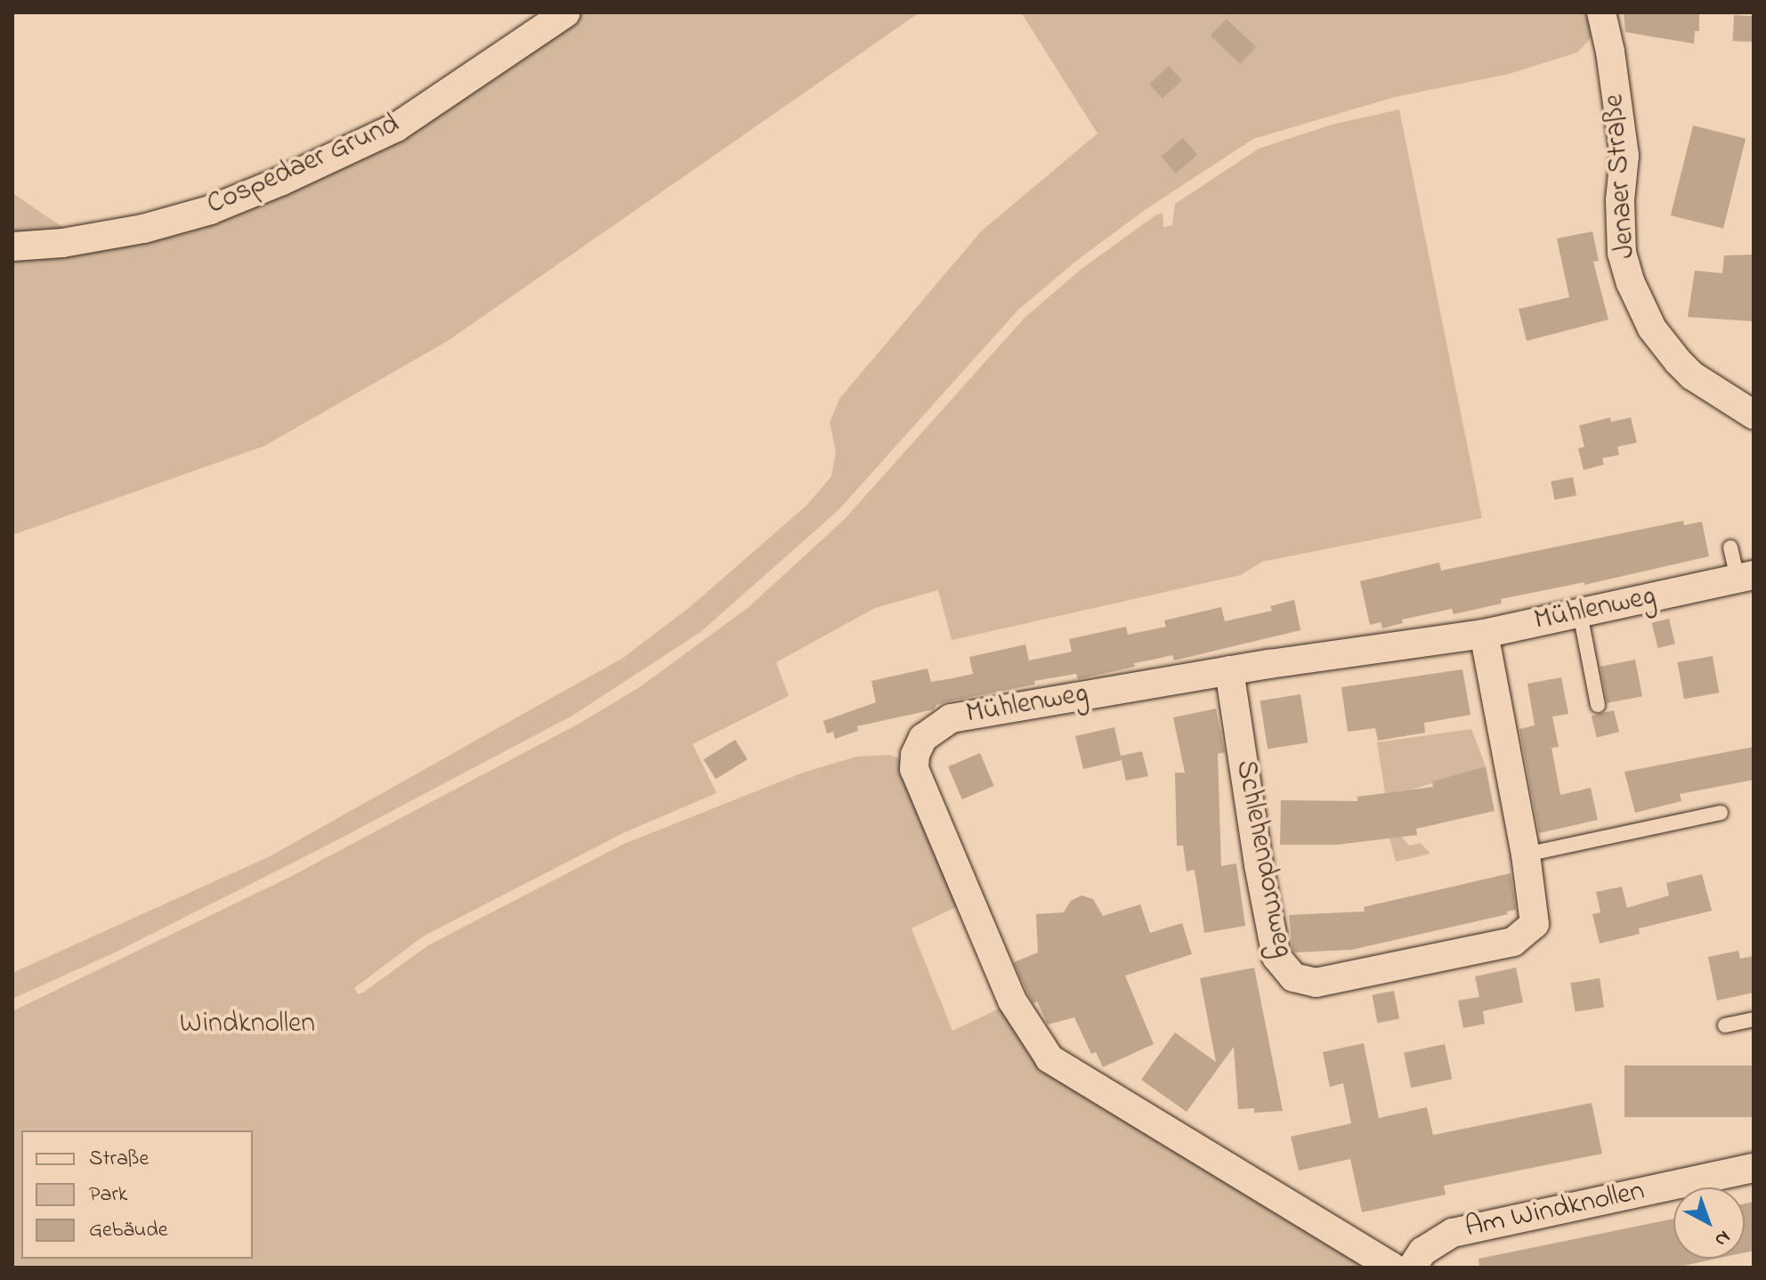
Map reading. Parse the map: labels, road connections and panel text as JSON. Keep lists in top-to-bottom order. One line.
{"streets":{"street":["Cospedaer Grund","Jenaer Straße","Mühlenweg","Schlehendornweg","Am Windknollen"]},"crossings":[["Mühlenweg","Schlehendornweg"]],"parks":["Windknollen"],"legend":["Straße","Park","Gebäude"],"north":"bottom right"}
